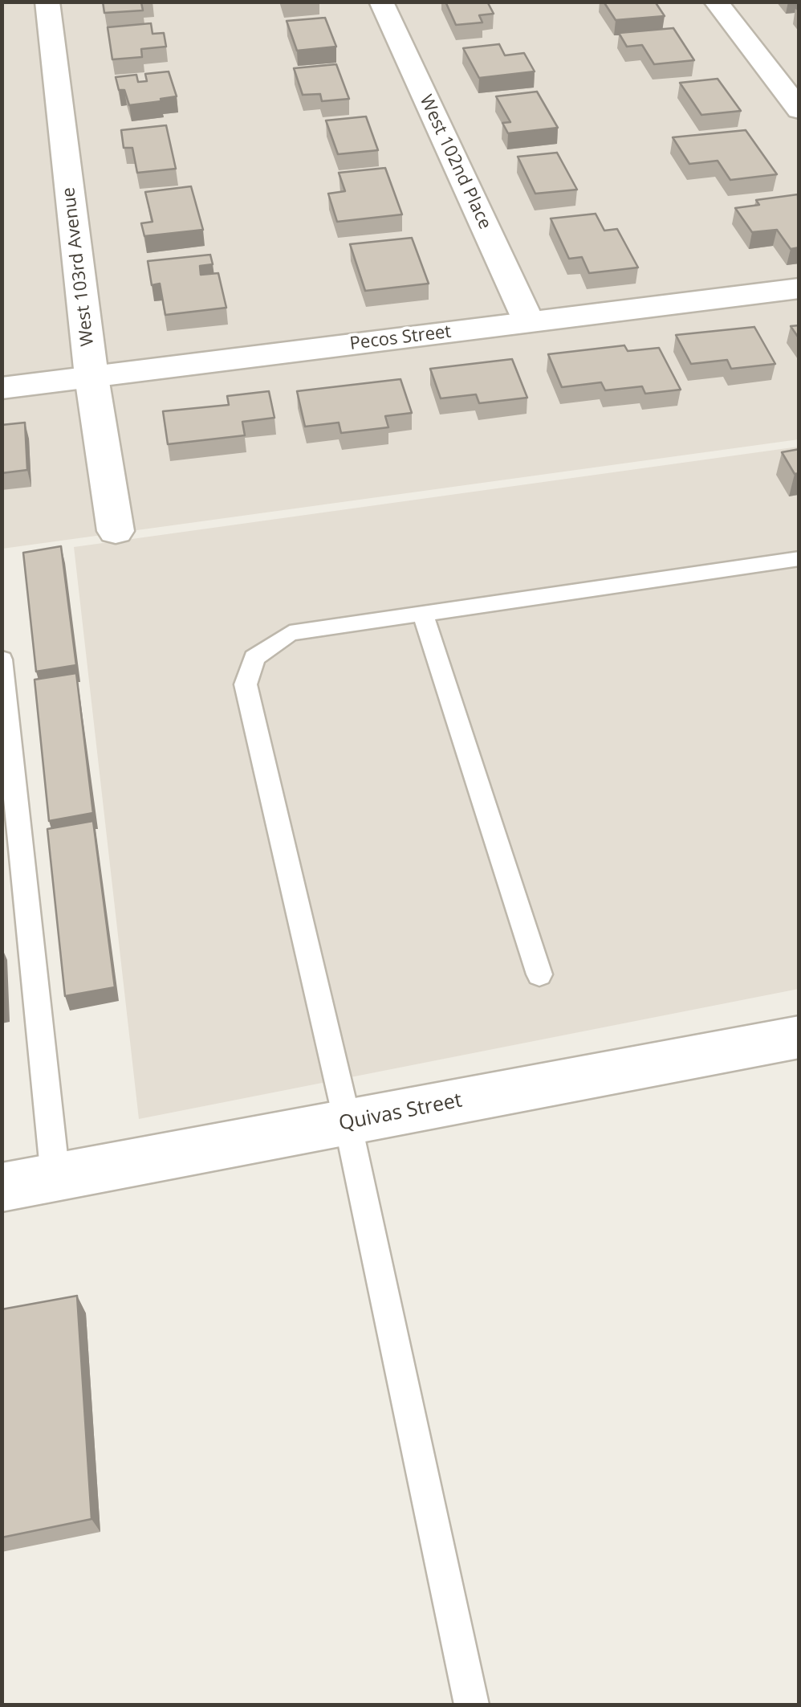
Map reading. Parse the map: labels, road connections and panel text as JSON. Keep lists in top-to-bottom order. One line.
{"streets":{"street":["West 102nd Place","West 103rd Avenue","Pecos Street","Quivas Street"]},"crossings":[["West 102nd Place","Pecos Street"],["West 103rd Avenue","Pecos Street"]]}
